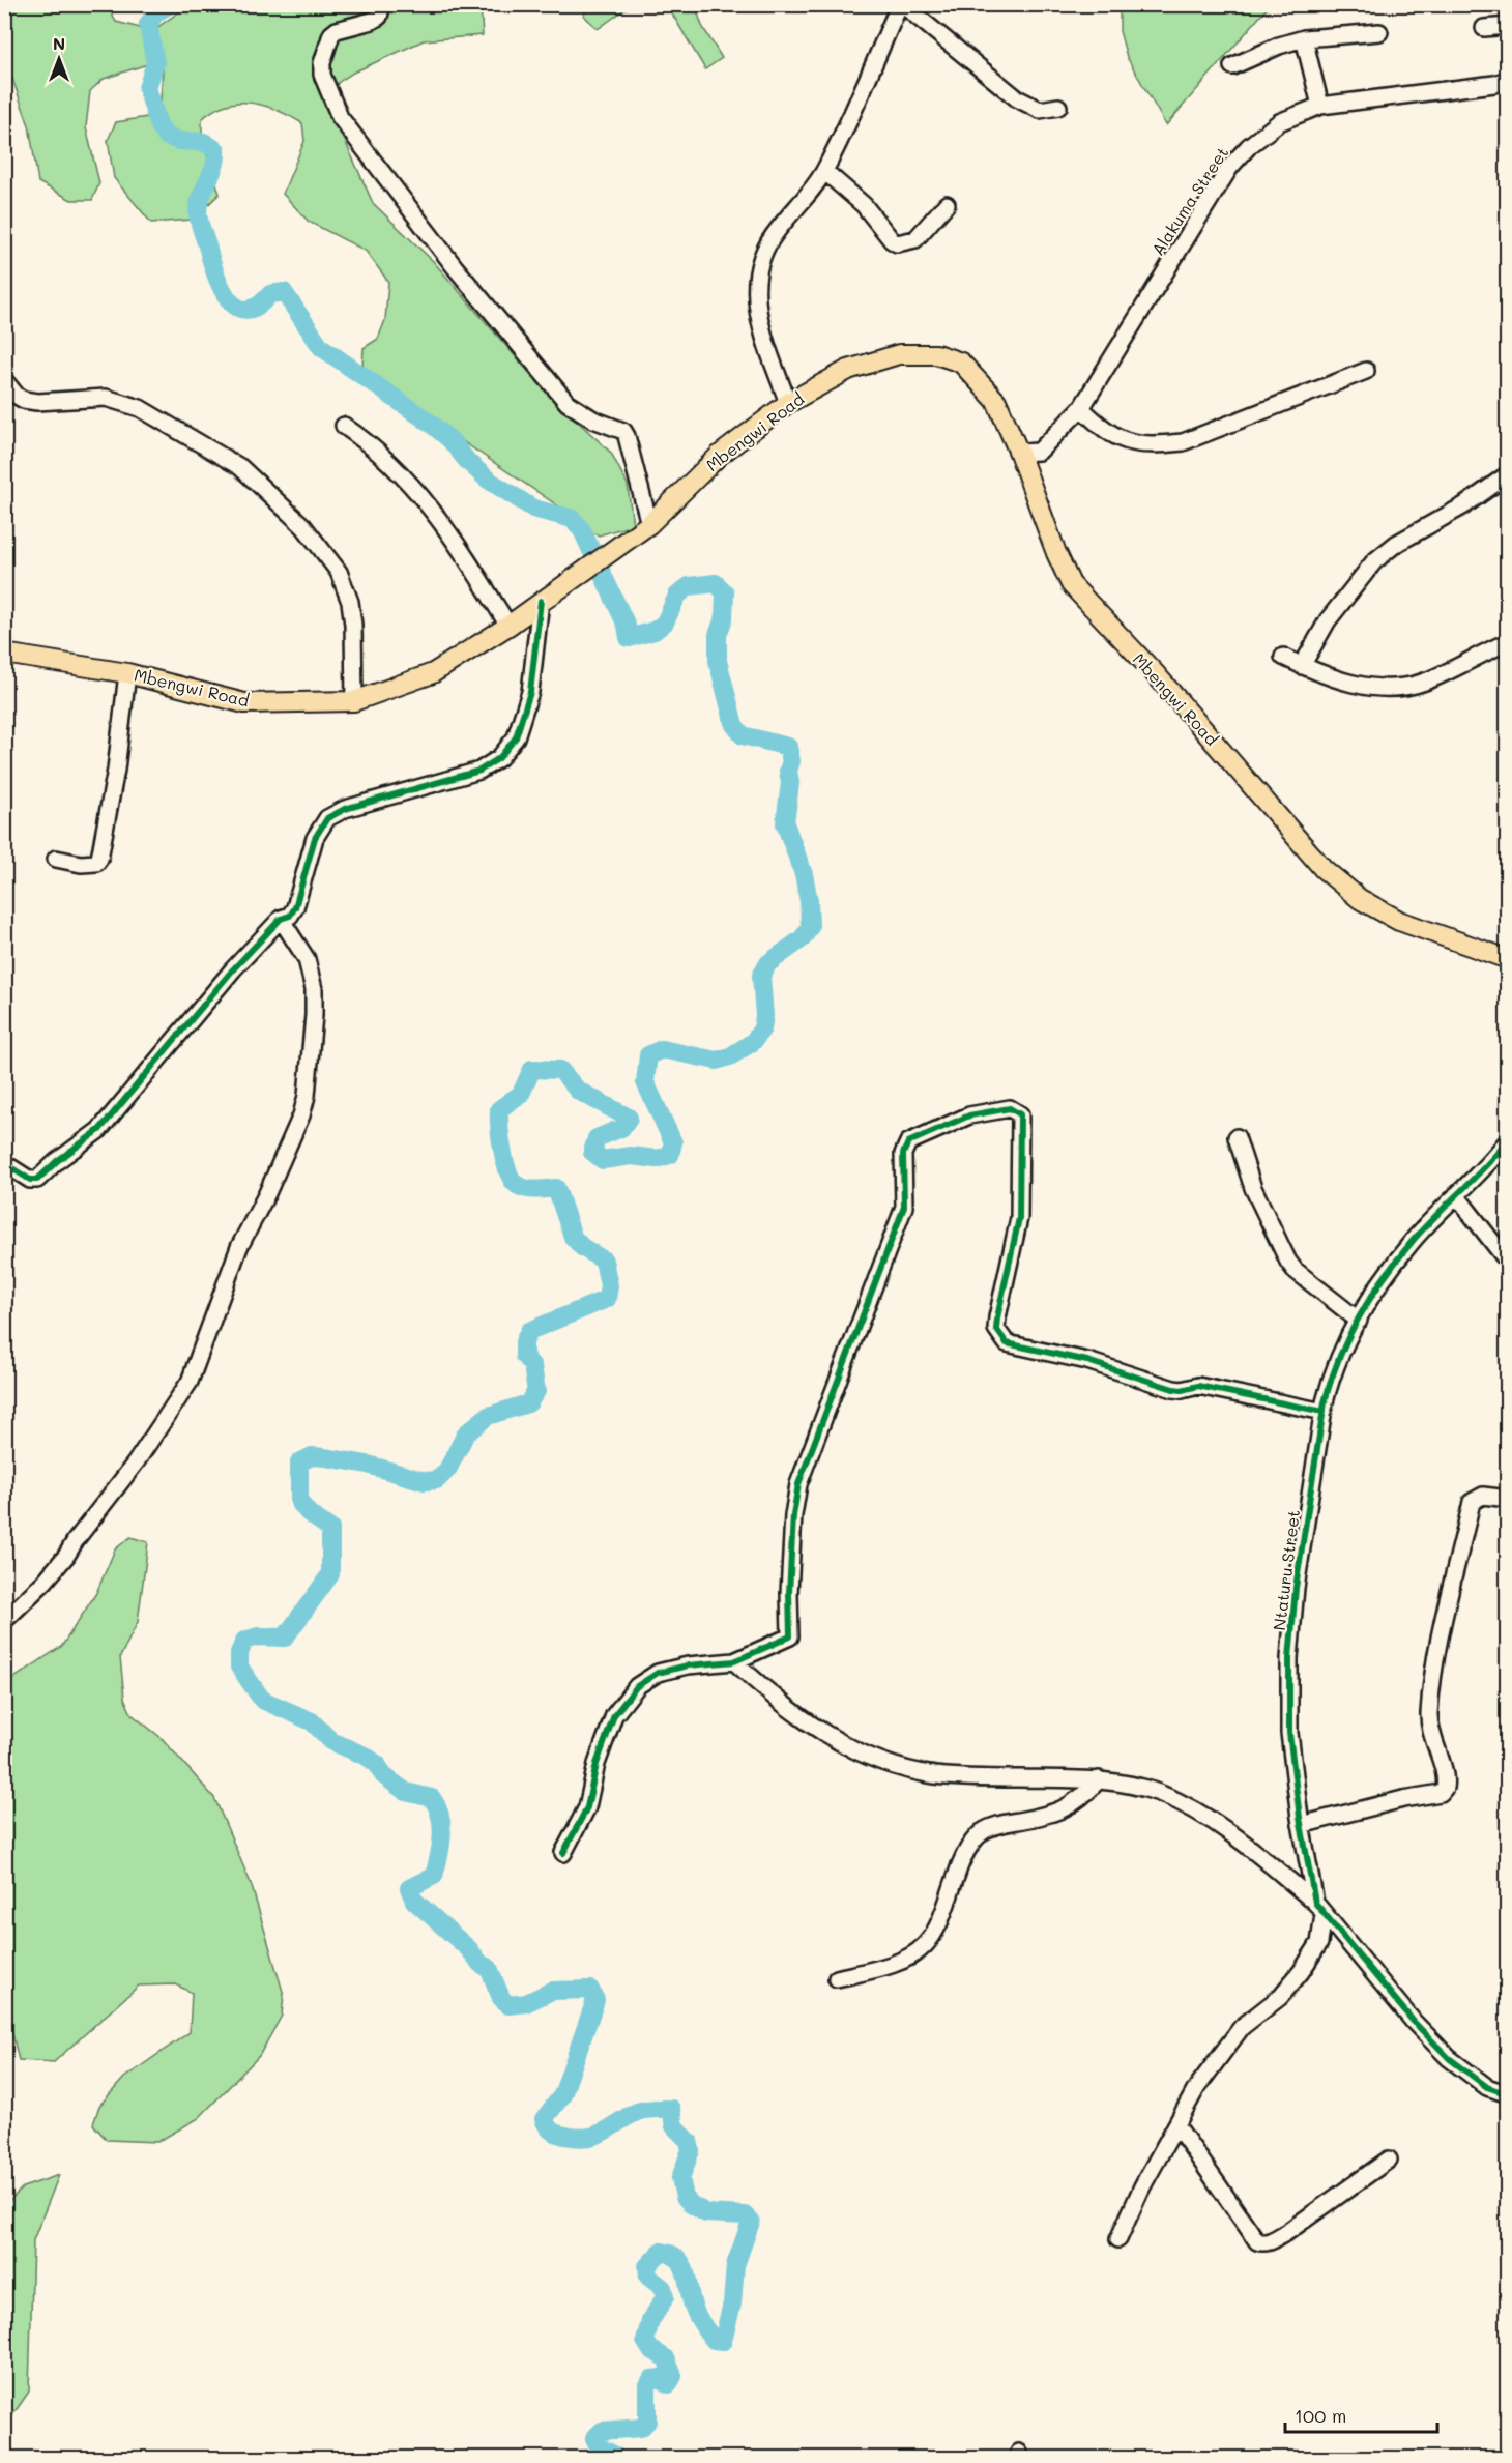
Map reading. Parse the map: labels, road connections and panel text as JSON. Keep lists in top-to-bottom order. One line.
{"streets":{"main road":["Mbengwi Road"],"street":["Alakuma Street","Ntaturu Street"]},"crossings":[["Alakuma Street","Mbengwi Road"]],"scale_bar":"100 m","north":"top"}
